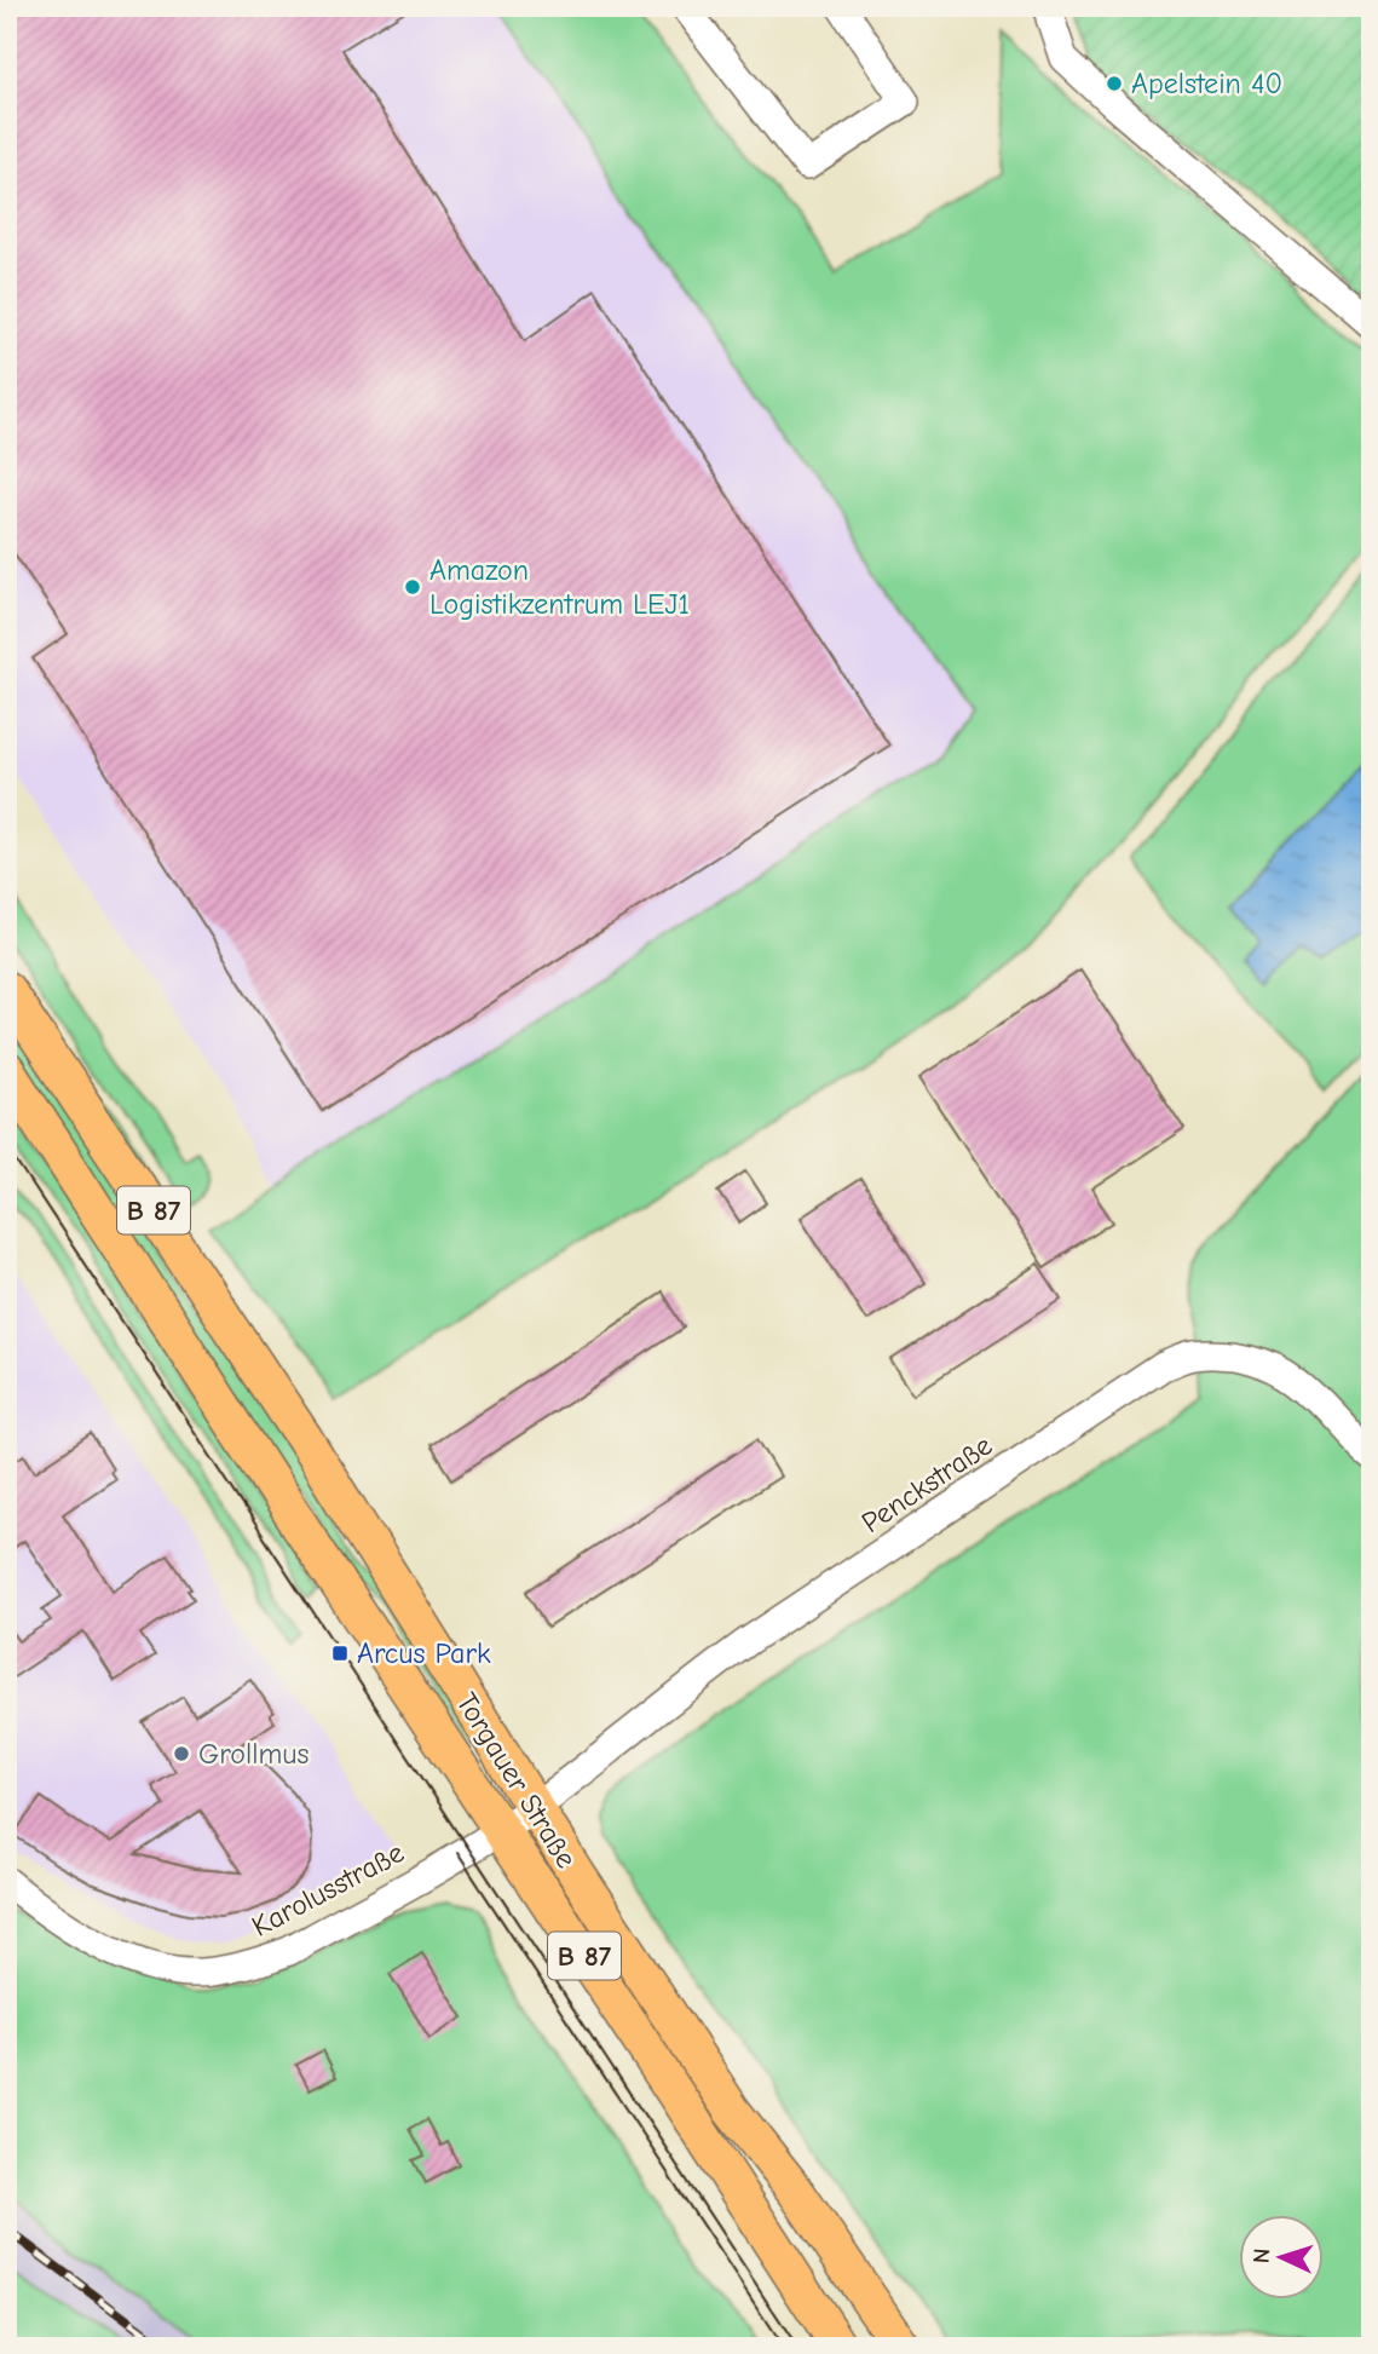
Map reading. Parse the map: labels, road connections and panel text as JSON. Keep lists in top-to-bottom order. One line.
{"streets":{"main road":["B 87","Torgauer Straße"],"street":["Penckstraße","Karolusstraße"]},"crossings":[["Penckstraße","Torgauer Straße"],["Penckstraße","Karolusstraße"],["Torgauer Straße","Karolusstraße"]],"places":{"other":["Apelstein 40","Amazon Logistikzentrum LEJ1","Grollmus"],"transit":["Arcus Park"]},"north":"left"}
